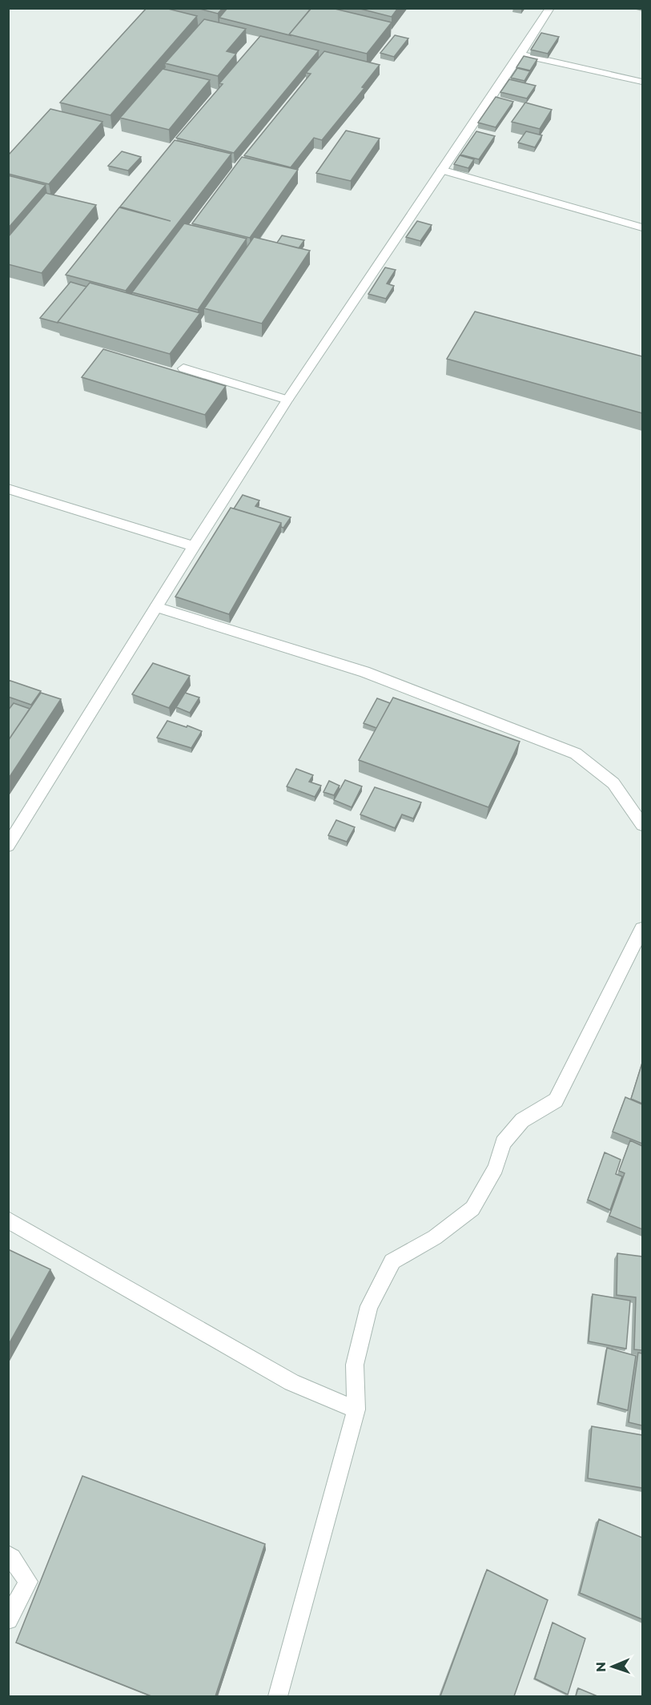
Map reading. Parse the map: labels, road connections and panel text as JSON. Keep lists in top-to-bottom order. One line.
{"north":"left"}
